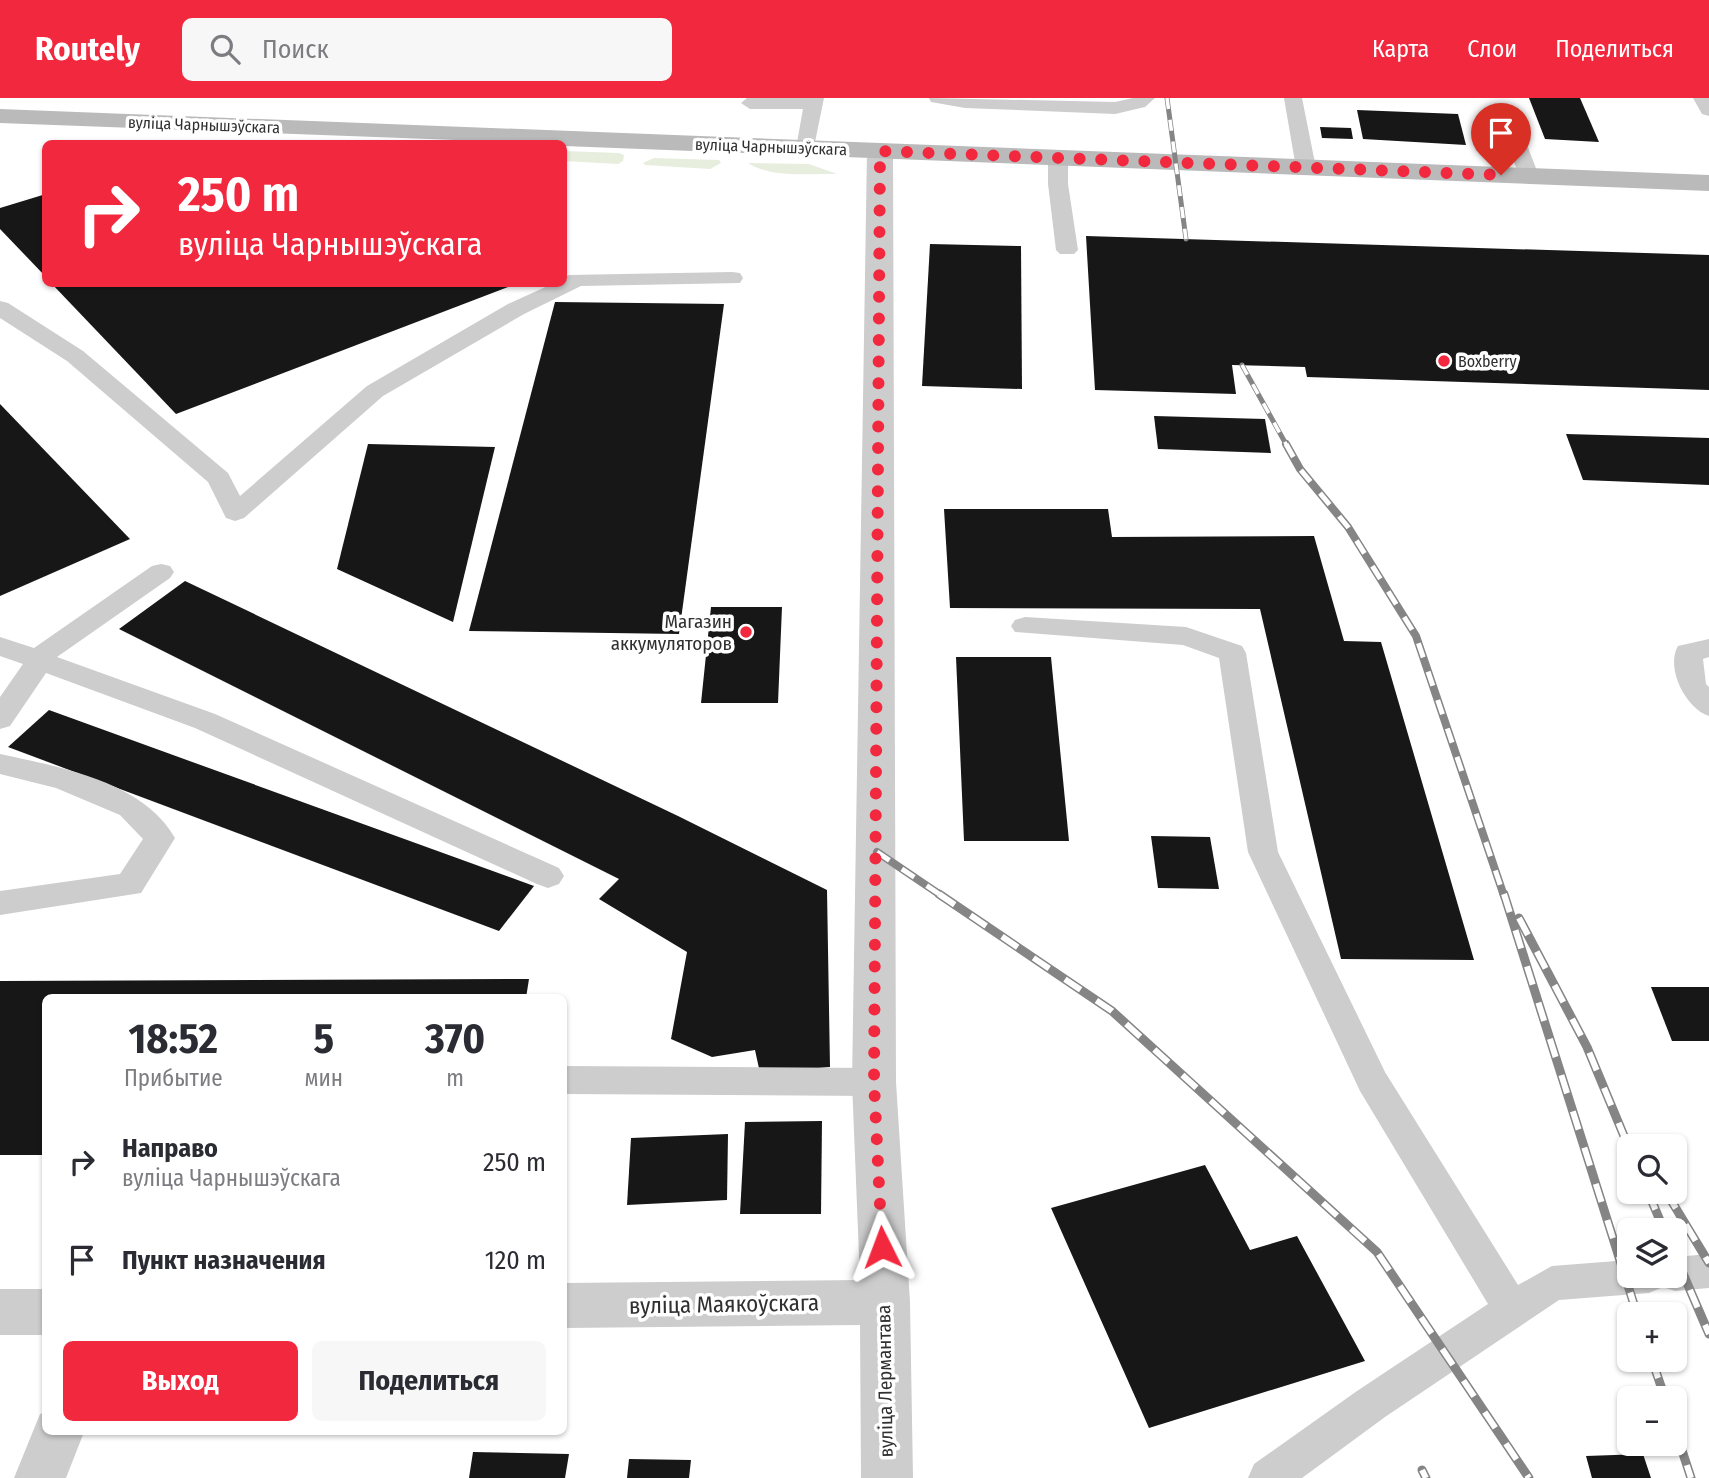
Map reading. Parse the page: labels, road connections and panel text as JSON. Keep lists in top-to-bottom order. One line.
{"streets":{"main road":["вуліца Чарнышэўскага"],"street":["вуліца Маякоўскага","вуліца Лермантава"]},"crossings":[["вуліца Чарнышэўскага","вуліца Лермантава"],["вуліца Маякоўскага","вуліца Лермантава"]],"places":["Boxberry","Магазин аккумуляторов"],"page":{"header":"Routely","search":"Поиск","nav":["Карта","Слои","Поделиться"],"turn":["250 m","вуліца Чарнышэўскага"],"eta":["18:52","Прибытие","5","мин","370","m"],"list":[{"name":"Направо","note":"вуліца Чарнышэўскага","value":"250 m"},{"name":"Пункт назначения","value":"120 m"}],"map_buttons":["+","−"],"buttons":["Выход","Поделиться"]}}
